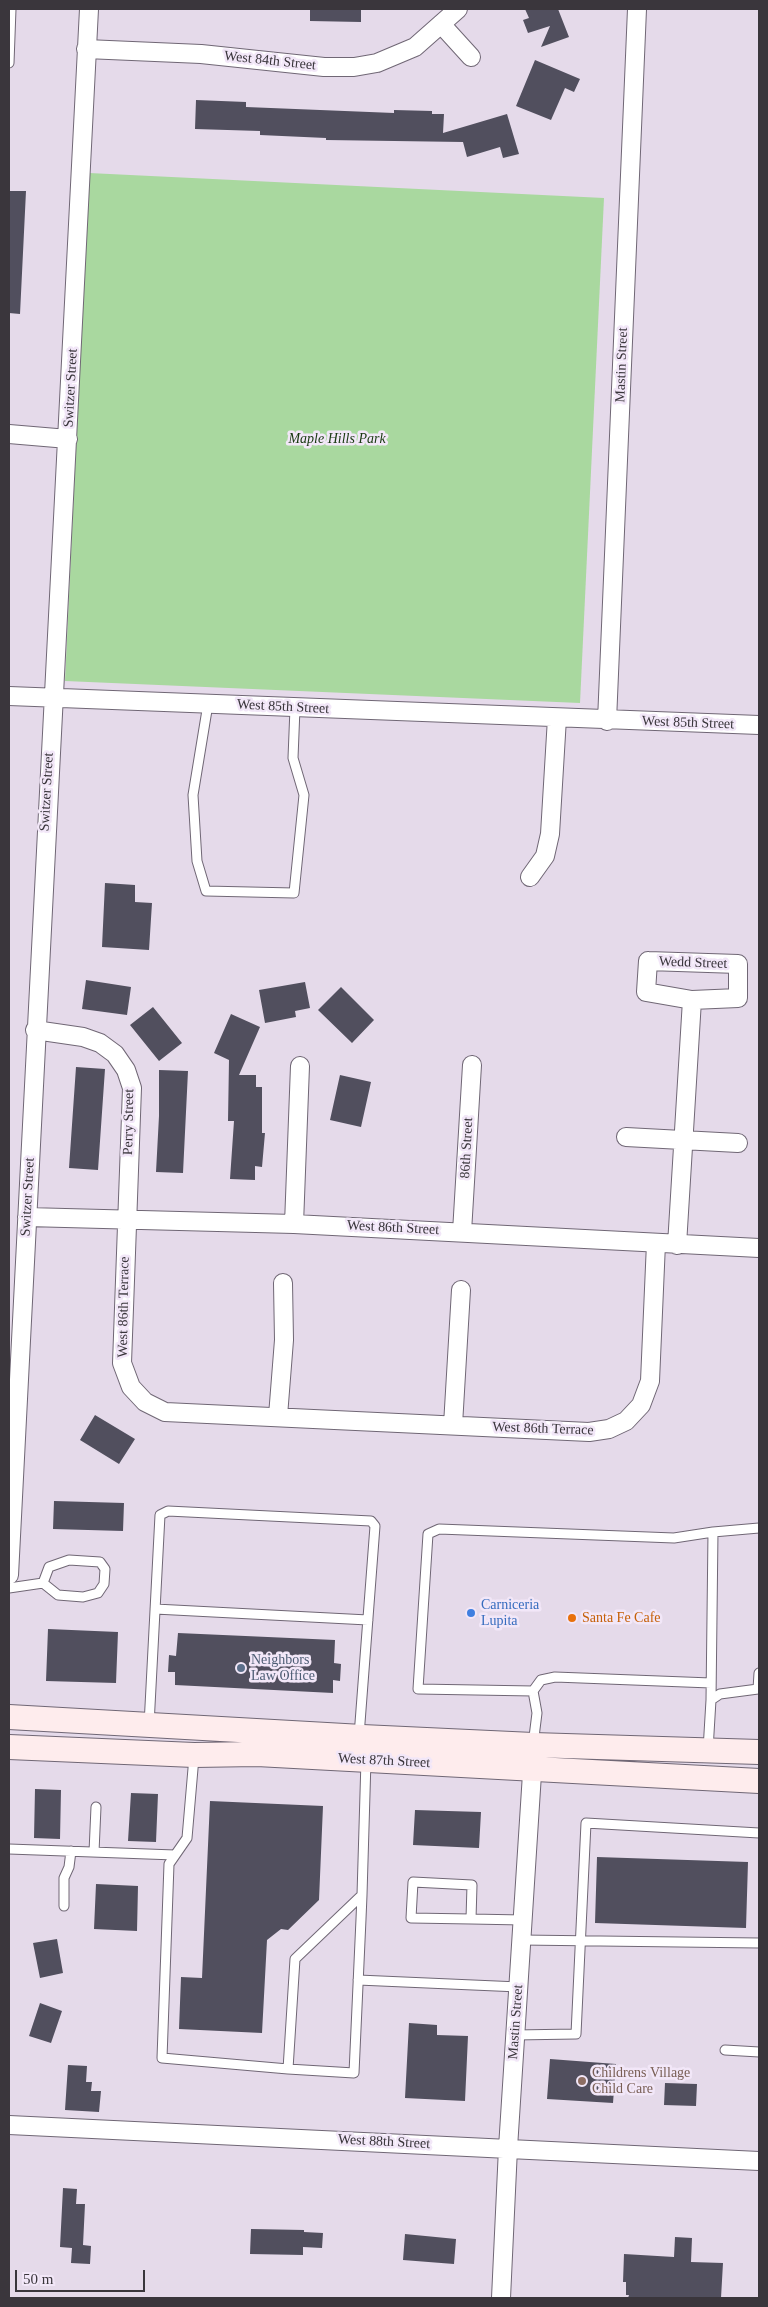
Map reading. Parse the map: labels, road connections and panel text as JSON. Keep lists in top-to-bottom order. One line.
{"streets":{"main road":["West 87th Street"],"street":["West 84th Street","Mastin Street","Switzer Street","West 85th Street","Wedd Street","Perry Street","86th Street","West 86th Street","West 86th Terrace","West 88th Street"]},"crossings":[["West 84th Street","Switzer Street"],["Mastin Street","West 85th Street"],["Mastin Street","West 87th Street"],["Mastin Street","West 88th Street"],["Switzer Street","West 85th Street"],["Switzer Street","Perry Street"],["Switzer Street","West 86th Street"],["Perry Street","West 86th Street"],["Perry Street","West 86th Terrace"],["86th Street","West 86th Street"],["West 86th Street","West 86th Terrace"]],"parks":["Maple Hills Park"],"places":["Carniceria Lupita","Santa Fe Cafe","Neighbors Law Office","Childrens Village Child Care"],"scale_bar":"50 m"}
